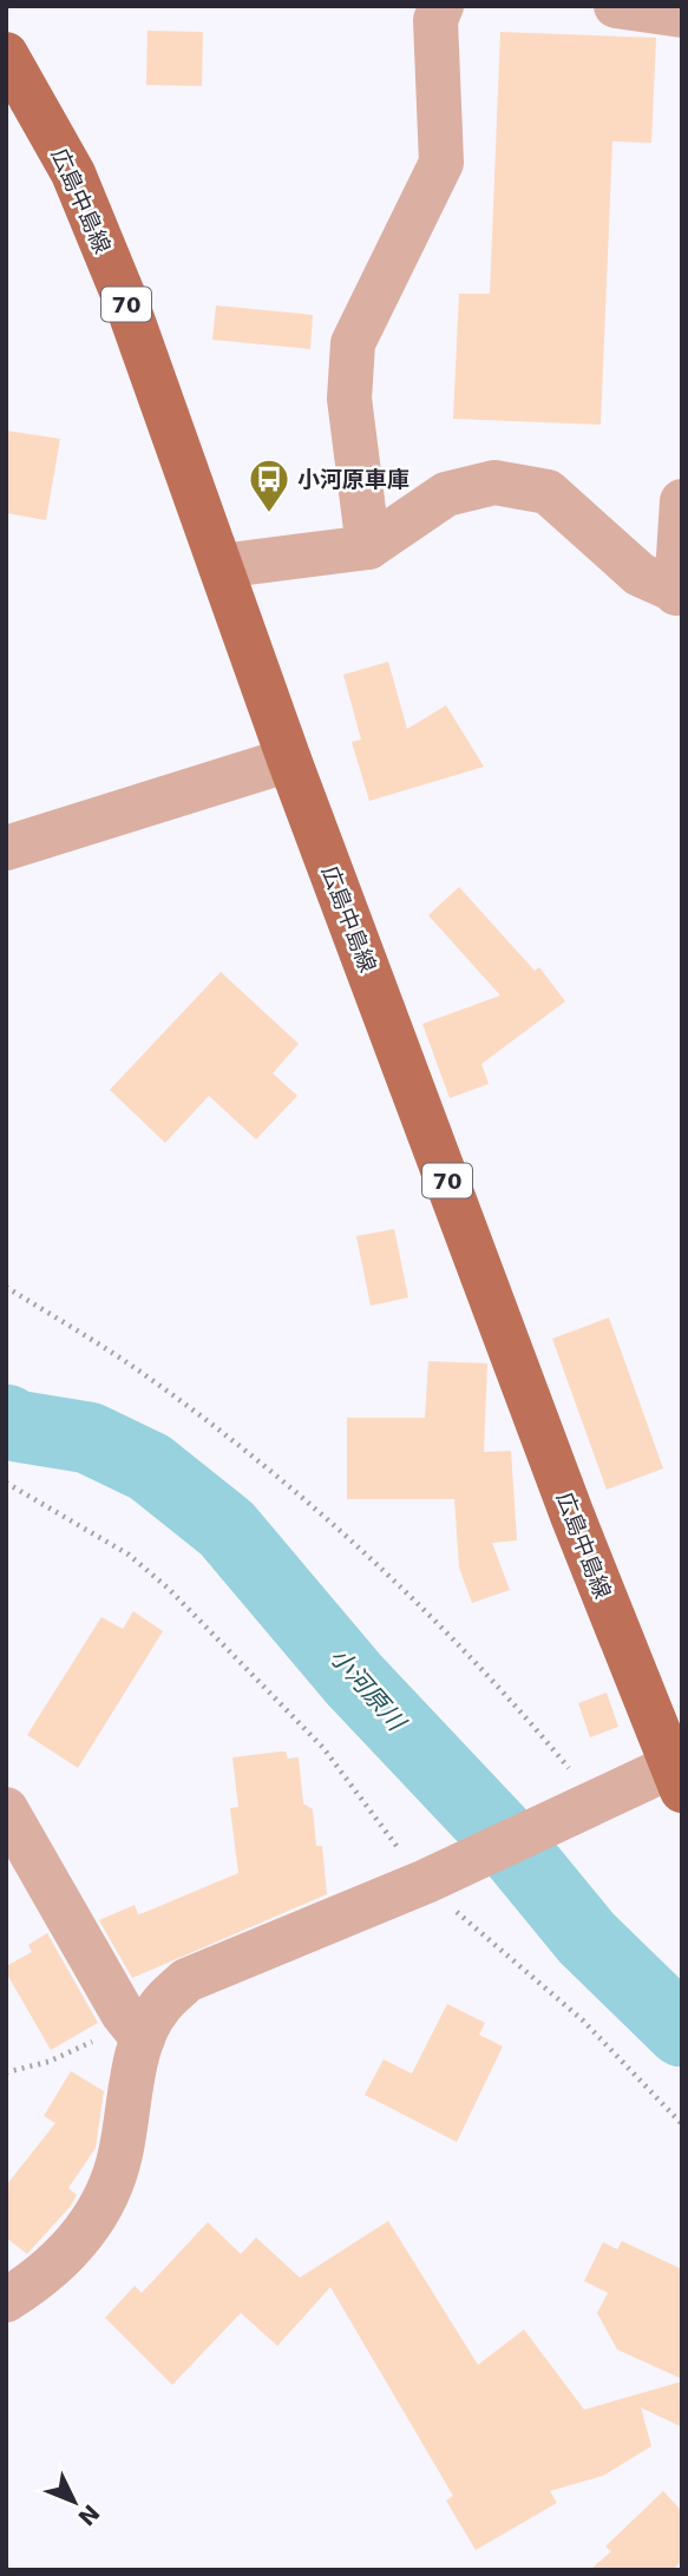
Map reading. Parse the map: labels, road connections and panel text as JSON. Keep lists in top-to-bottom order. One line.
{"streets":{"main road":["広島中島線","70"]},"water":["小河原川"],"places":{"bus stop":["小河原車庫"]},"north":"bottom right"}
